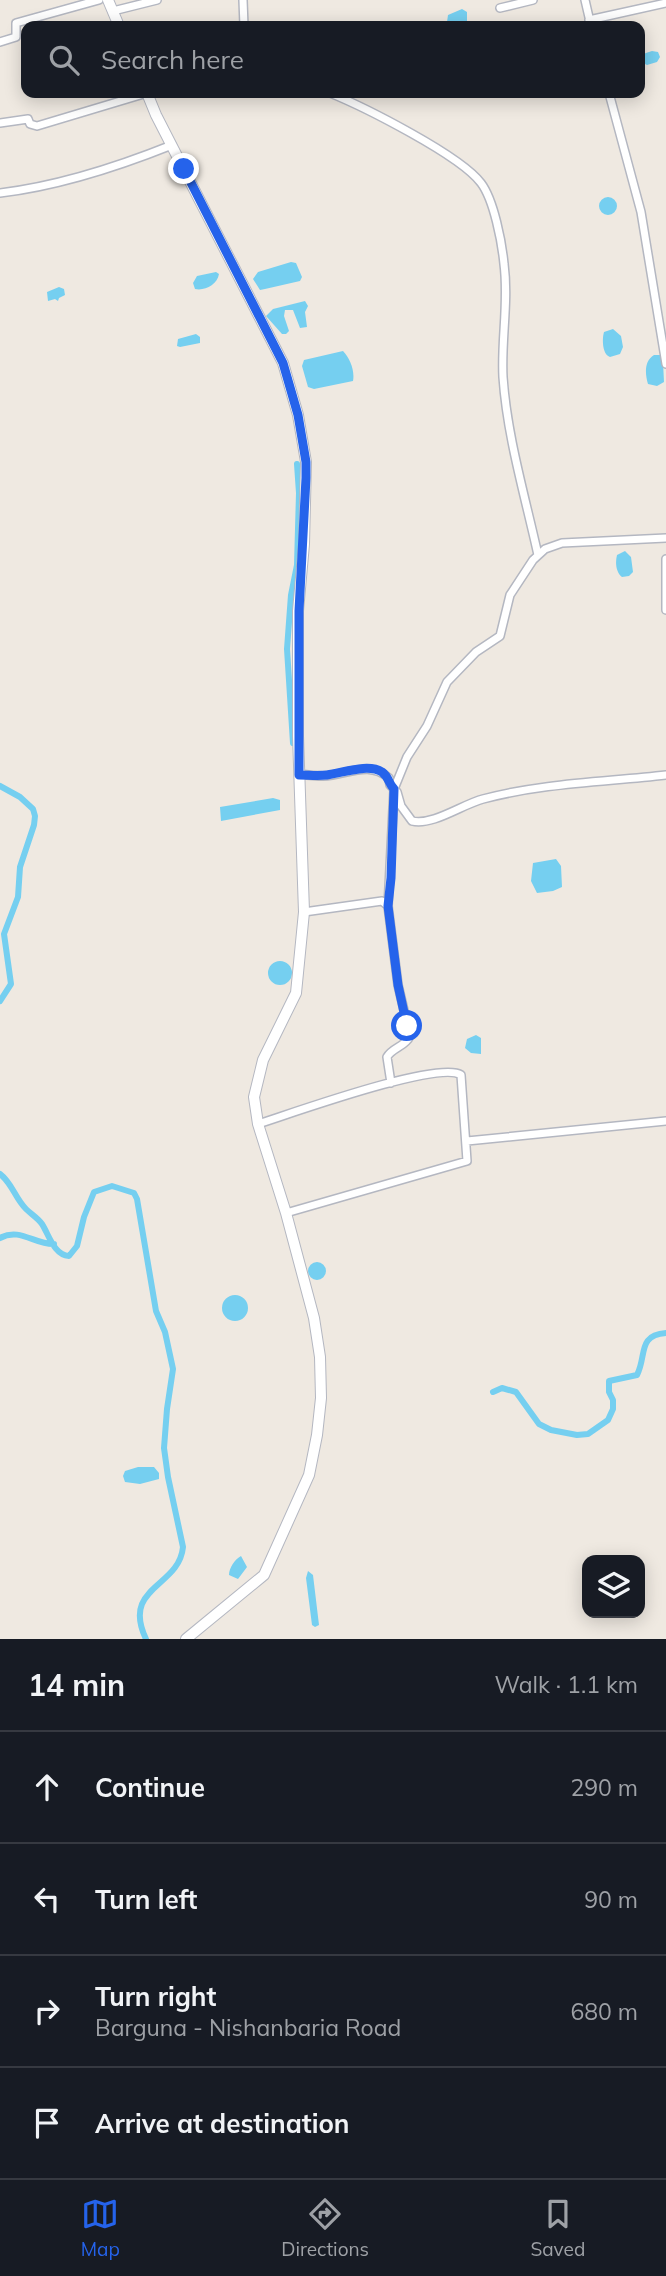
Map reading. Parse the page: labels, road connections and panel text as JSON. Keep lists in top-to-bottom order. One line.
{"page":{"search":"Search here","heading":["14 min","Walk · 1.1 km"],"list":[["Continue","290 m"],["Turn left","90 m"],["Turn right","Barguna - Nishanbaria Road","680 m"],"Arrive at destination"],"nav":["Map","Directions","Saved"]}}
